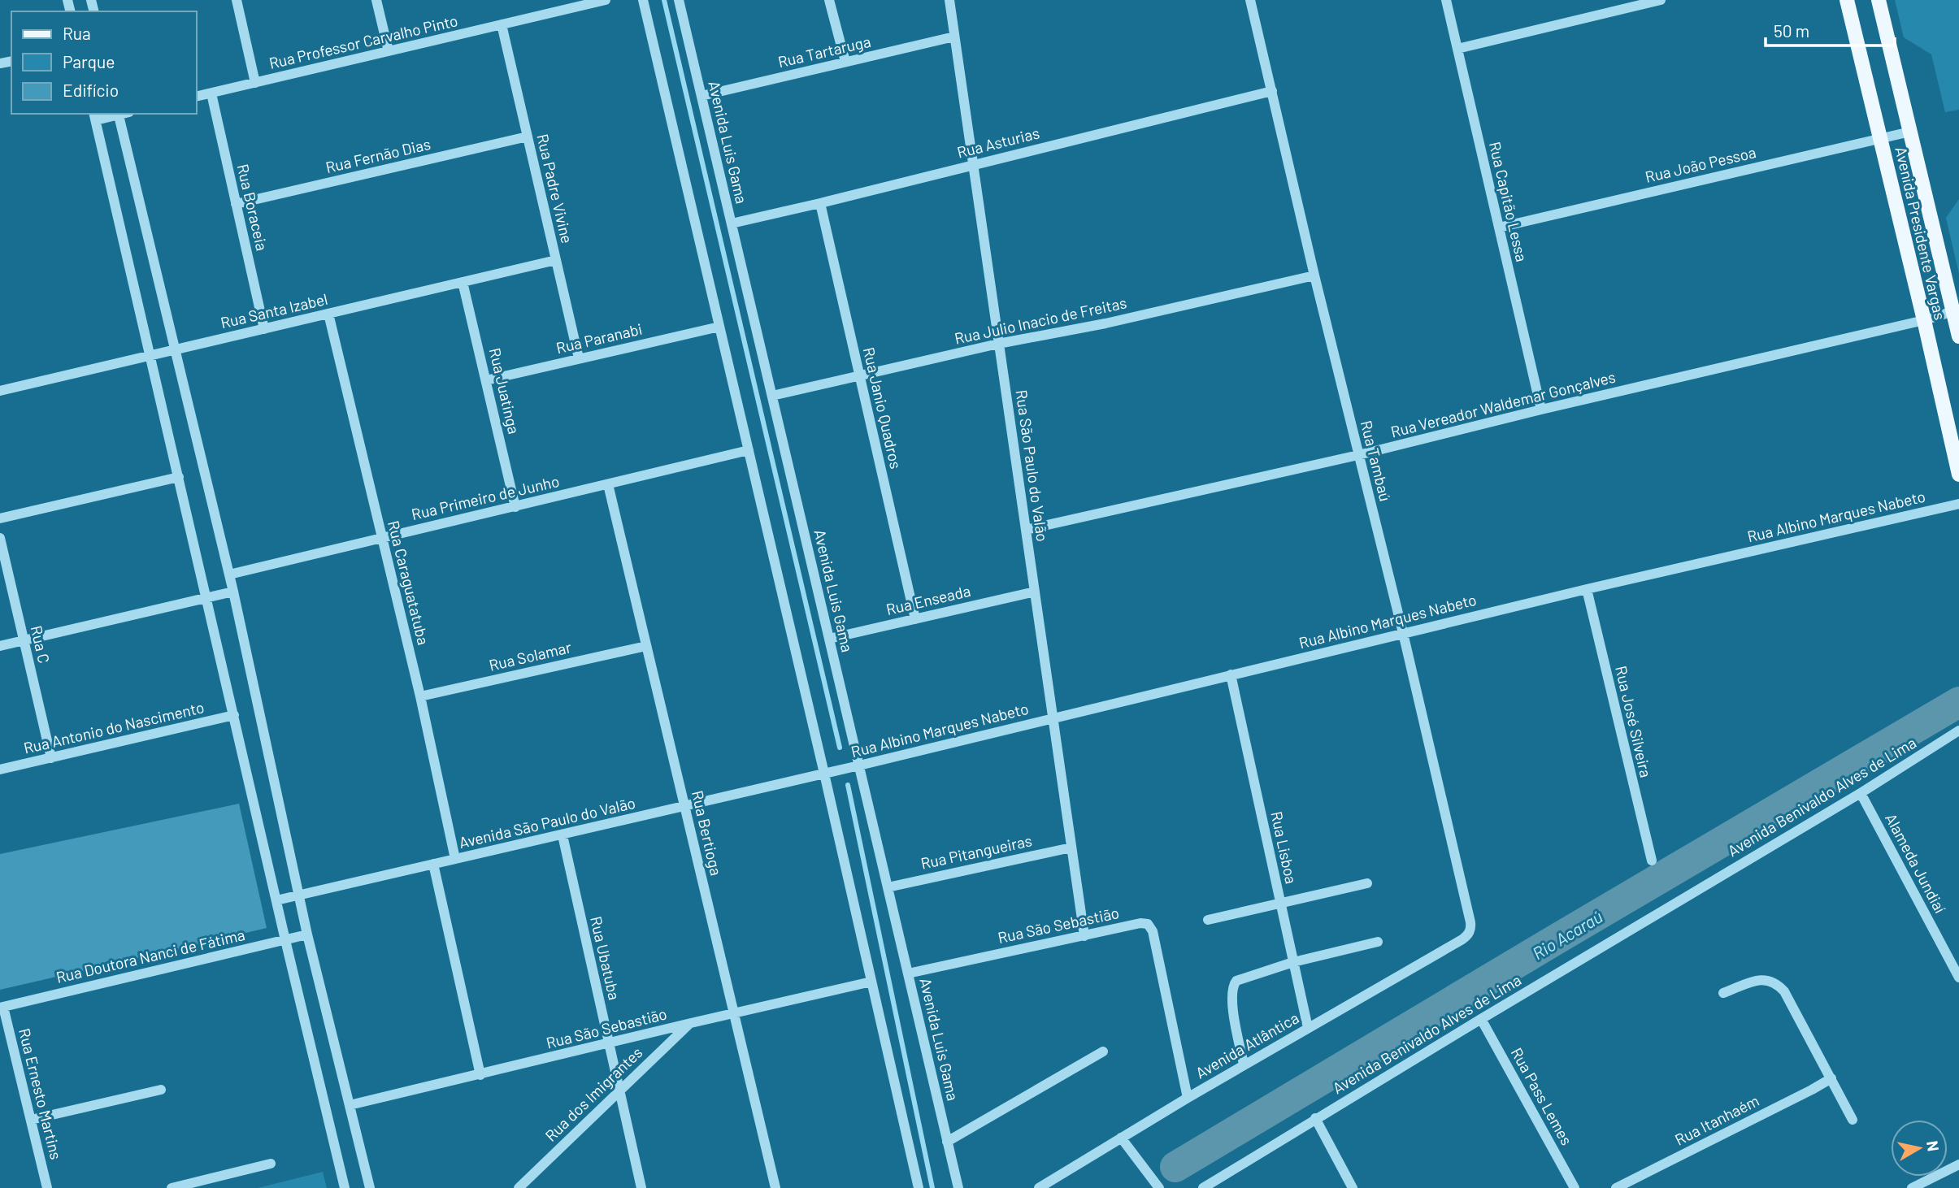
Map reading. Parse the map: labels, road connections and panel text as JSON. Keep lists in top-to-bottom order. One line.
{"streets":{"main road":["Avenida Presidente Vargas"],"street":["Rua Professor Carvalho Pinto","Rua Tartaruga","Avenida Luis Gama","Rua Asturias","Rua Fernão Dias","Rua João Pessoa","Rua Padre Vivine","Rua Capitão Lessa","Rua Boraceia","Rua Santa Izabel","Rua Julio Inacio de Freitas","Rua Paranabi","Rua Juatinga","Rua Vereador Waldemar Gonçalves","Rua Janio Quadros","Rua Tambaú","Rua São Paulo do Valão","Rua Primeiro de Junho","Rua Albino Marques Nabeto","Rua Caraguatatuba","Rua Enseada","Rua C","Rua Solamar","Rua José Silveira","Rua Antonio do Nascimento","Avenida Benivaldo Alves de Lima","Avenida São Paulo do Valão","Rua Bertioga","Rua Lisboa","Rua Pitangueiras","Alameda Jundiaí","Rua São Sebastião","Rua Doutora Nanci de Fátima","Rua Ubatuba","Avenida Atlântica","Rua Ernesto Martins","Rua dos Imigrantes","Rua Pass Lemes","Rua Itanhaém"]},"crossings":[["Rua Professor Carvalho Pinto","Rua Padre Vivine"],["Rua Professor Carvalho Pinto","Rua Boraceia"],["Rua Tartaruga","Avenida Luis Gama"],["Rua Tartaruga","Rua São Paulo do Valão"],["Avenida Luis Gama","Rua Asturias"],["Avenida Luis Gama","Rua Julio Inacio de Freitas"],["Avenida Luis Gama","Rua Albino Marques Nabeto"],["Avenida Luis Gama","Rua Enseada"],["Avenida Luis Gama","Rua Pitangueiras"],["Avenida Luis Gama","Rua São Sebastião"],["Rua Asturias","Rua Janio Quadros"],["Rua Asturias","Rua Tambaú"],["Rua Asturias","Rua São Paulo do Valão"],["Rua Fernão Dias","Rua Padre Vivine"],["Rua Fernão Dias","Rua Boraceia"],["Rua João Pessoa","Rua Capitão Lessa"],["Rua João Pessoa","Avenida Presidente Vargas"],["Rua Padre Vivine","Rua Santa Izabel"],["Rua Padre Vivine","Rua Paranabi"],["Rua Capitão Lessa","Rua Vereador Waldemar Gonçalves"],["Rua Boraceia","Rua Santa Izabel"],["Avenida Presidente Vargas","Rua Vereador Waldemar Gonçalves"],["Rua Santa Izabel","Rua Juatinga"],["Rua Santa Izabel","Rua Caraguatatuba"],["Rua Julio Inacio de Freitas","Rua Janio Quadros"],["Rua Julio Inacio de Freitas","Rua Tambaú"],["Rua Julio Inacio de Freitas","Rua São Paulo do Valão"],["Rua Paranabi","Rua Juatinga"],["Rua Juatinga","Rua Primeiro de Junho"],["Rua Vereador Waldemar Gonçalves","Rua Tambaú"],["Rua Vereador Waldemar Gonçalves","Rua São Paulo do Valão"],["Rua Janio Quadros","Rua Enseada"],["Rua Tambaú","Rua Albino Marques Nabeto"],["Rua Tambaú","Avenida Atlântica"],["Rua São Paulo do Valão","Rua Albino Marques Nabeto"],["Rua São Paulo do Valão","Rua Enseada"],["Rua São Paulo do Valão","Rua Pitangueiras"],["Rua São Paulo do Valão","Rua São Sebastião"],["Rua Primeiro de Junho","Rua Caraguatatuba"],["Rua Primeiro de Junho","Rua Bertioga"],["Rua Albino Marques Nabeto","Rua José Silveira"],["Rua Albino Marques Nabeto","Avenida São Paulo do Valão"],["Rua Albino Marques Nabeto","Rua Lisboa"],["Rua Caraguatatuba","Rua Solamar"],["Rua Caraguatatuba","Avenida São Paulo do Valão"],["Rua C","Rua Antonio do Nascimento"],["Rua Solamar","Rua Bertioga"],["Avenida Benivaldo Alves de Lima","Alameda Jundiaí"],["Avenida Benivaldo Alves de Lima","Rua Pass Lemes"],["Avenida São Paulo do Valão","Rua Bertioga"],["Avenida São Paulo do Valão","Rua Ubatuba"],["Rua Bertioga","Rua São Sebastião"],["Rua Lisboa","Avenida Atlântica"],["Rua São Sebastião","Rua Ubatuba"],["Rua São Sebastião","Avenida Atlântica"],["Rua São Sebastião","Rua dos Imigrantes"],["Rua Doutora Nanci de Fátima","Rua Ernesto Martins"],["Rua Ubatuba","Rua dos Imigrantes"]],"water":["Rio Acaraú"],"legend":["Rua","Parque","Edifício"],"scale_bar":"50 m","north":"right"}
